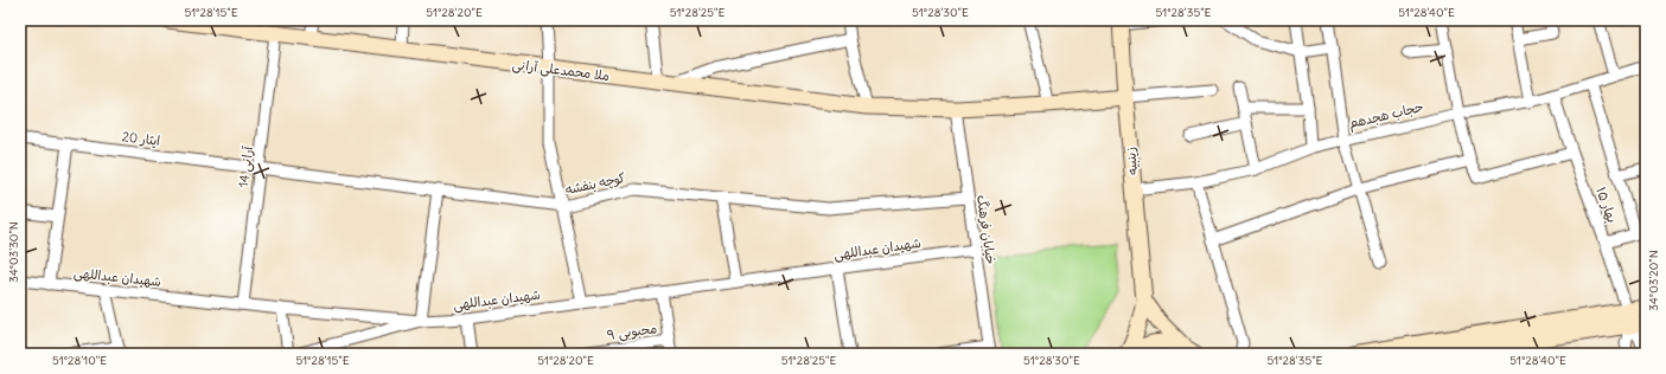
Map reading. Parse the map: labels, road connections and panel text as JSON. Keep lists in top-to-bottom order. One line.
{"streets":{"street":["ملا محمدعلی آرانی","حجاب هجدهم","ایثار 20","زینبیه","آرانی 14","کوچه بنفشه","بهار ۱۵","خیابان فرهنگ","شهیدان عبداللهی","محبوبی ۹"]},"crossings":[["ملا محمدعلی آرانی","زینبیه"],["ملا محمدعلی آرانی","آرانی 14"],["ملا محمدعلی آرانی","خیابان فرهنگ"],["حجاب هجدهم","زینبیه"],["حجاب هجدهم","بهار ۱۵"],["ایثار 20","آرانی 14"],["ایثار 20","کوچه بنفشه"],["آرانی 14","کوچه بنفشه"],["آرانی 14","شهیدان عبداللهی"],["کوچه بنفشه","خیابان فرهنگ"],["خیابان فرهنگ","شهیدان عبداللهی"]],"coordinates":["51°28'15\"E","51°28'20\"E","51°28'25\"E","51°28'30\"E","51°28'35\"E","51°28'40\"E","34°03'30\"N","34°03'20\"N","51°28'10\"E"]}
